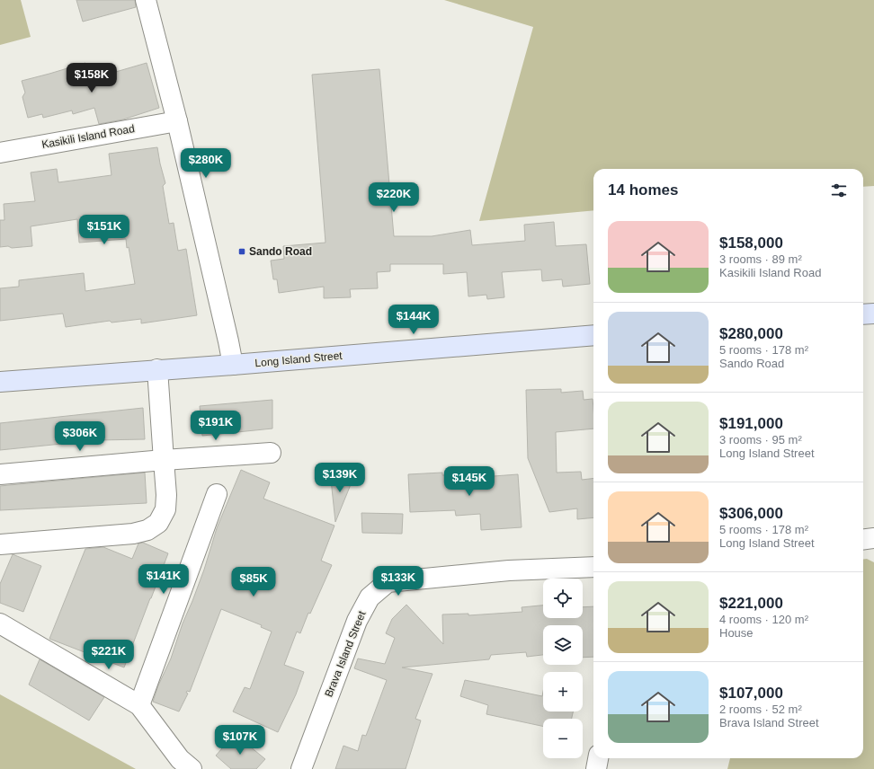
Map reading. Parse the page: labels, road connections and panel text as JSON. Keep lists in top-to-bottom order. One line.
{"streets":{"street":["Kasikili Island Road","Long Island Street","Brava Island Street"]},"places":{"transit":["Sando Road"]},"page":{"price":["$158K","$280K","$220K","$151K","$144K","$191K","$306K","$139K","$145K","$141K","$133K","$85K","$221K","$107K"],"heading":"14 homes","list":[{"name":"$158,000","note":"3 rooms · 89 m² · Kasikili Island Road"},{"name":"$280,000","note":"5 rooms · 178 m² · Sando Road"},{"name":"$191,000","note":"3 rooms · 95 m² · Long Island Street"},{"name":"$306,000","note":"5 rooms · 178 m² · Long Island Street"},{"name":"$221,000","note":"4 rooms · 120 m² · House"},{"name":"$107,000","note":"2 rooms · 52 m² · Brava Island Street"}],"map_buttons":["+","−"]}}
